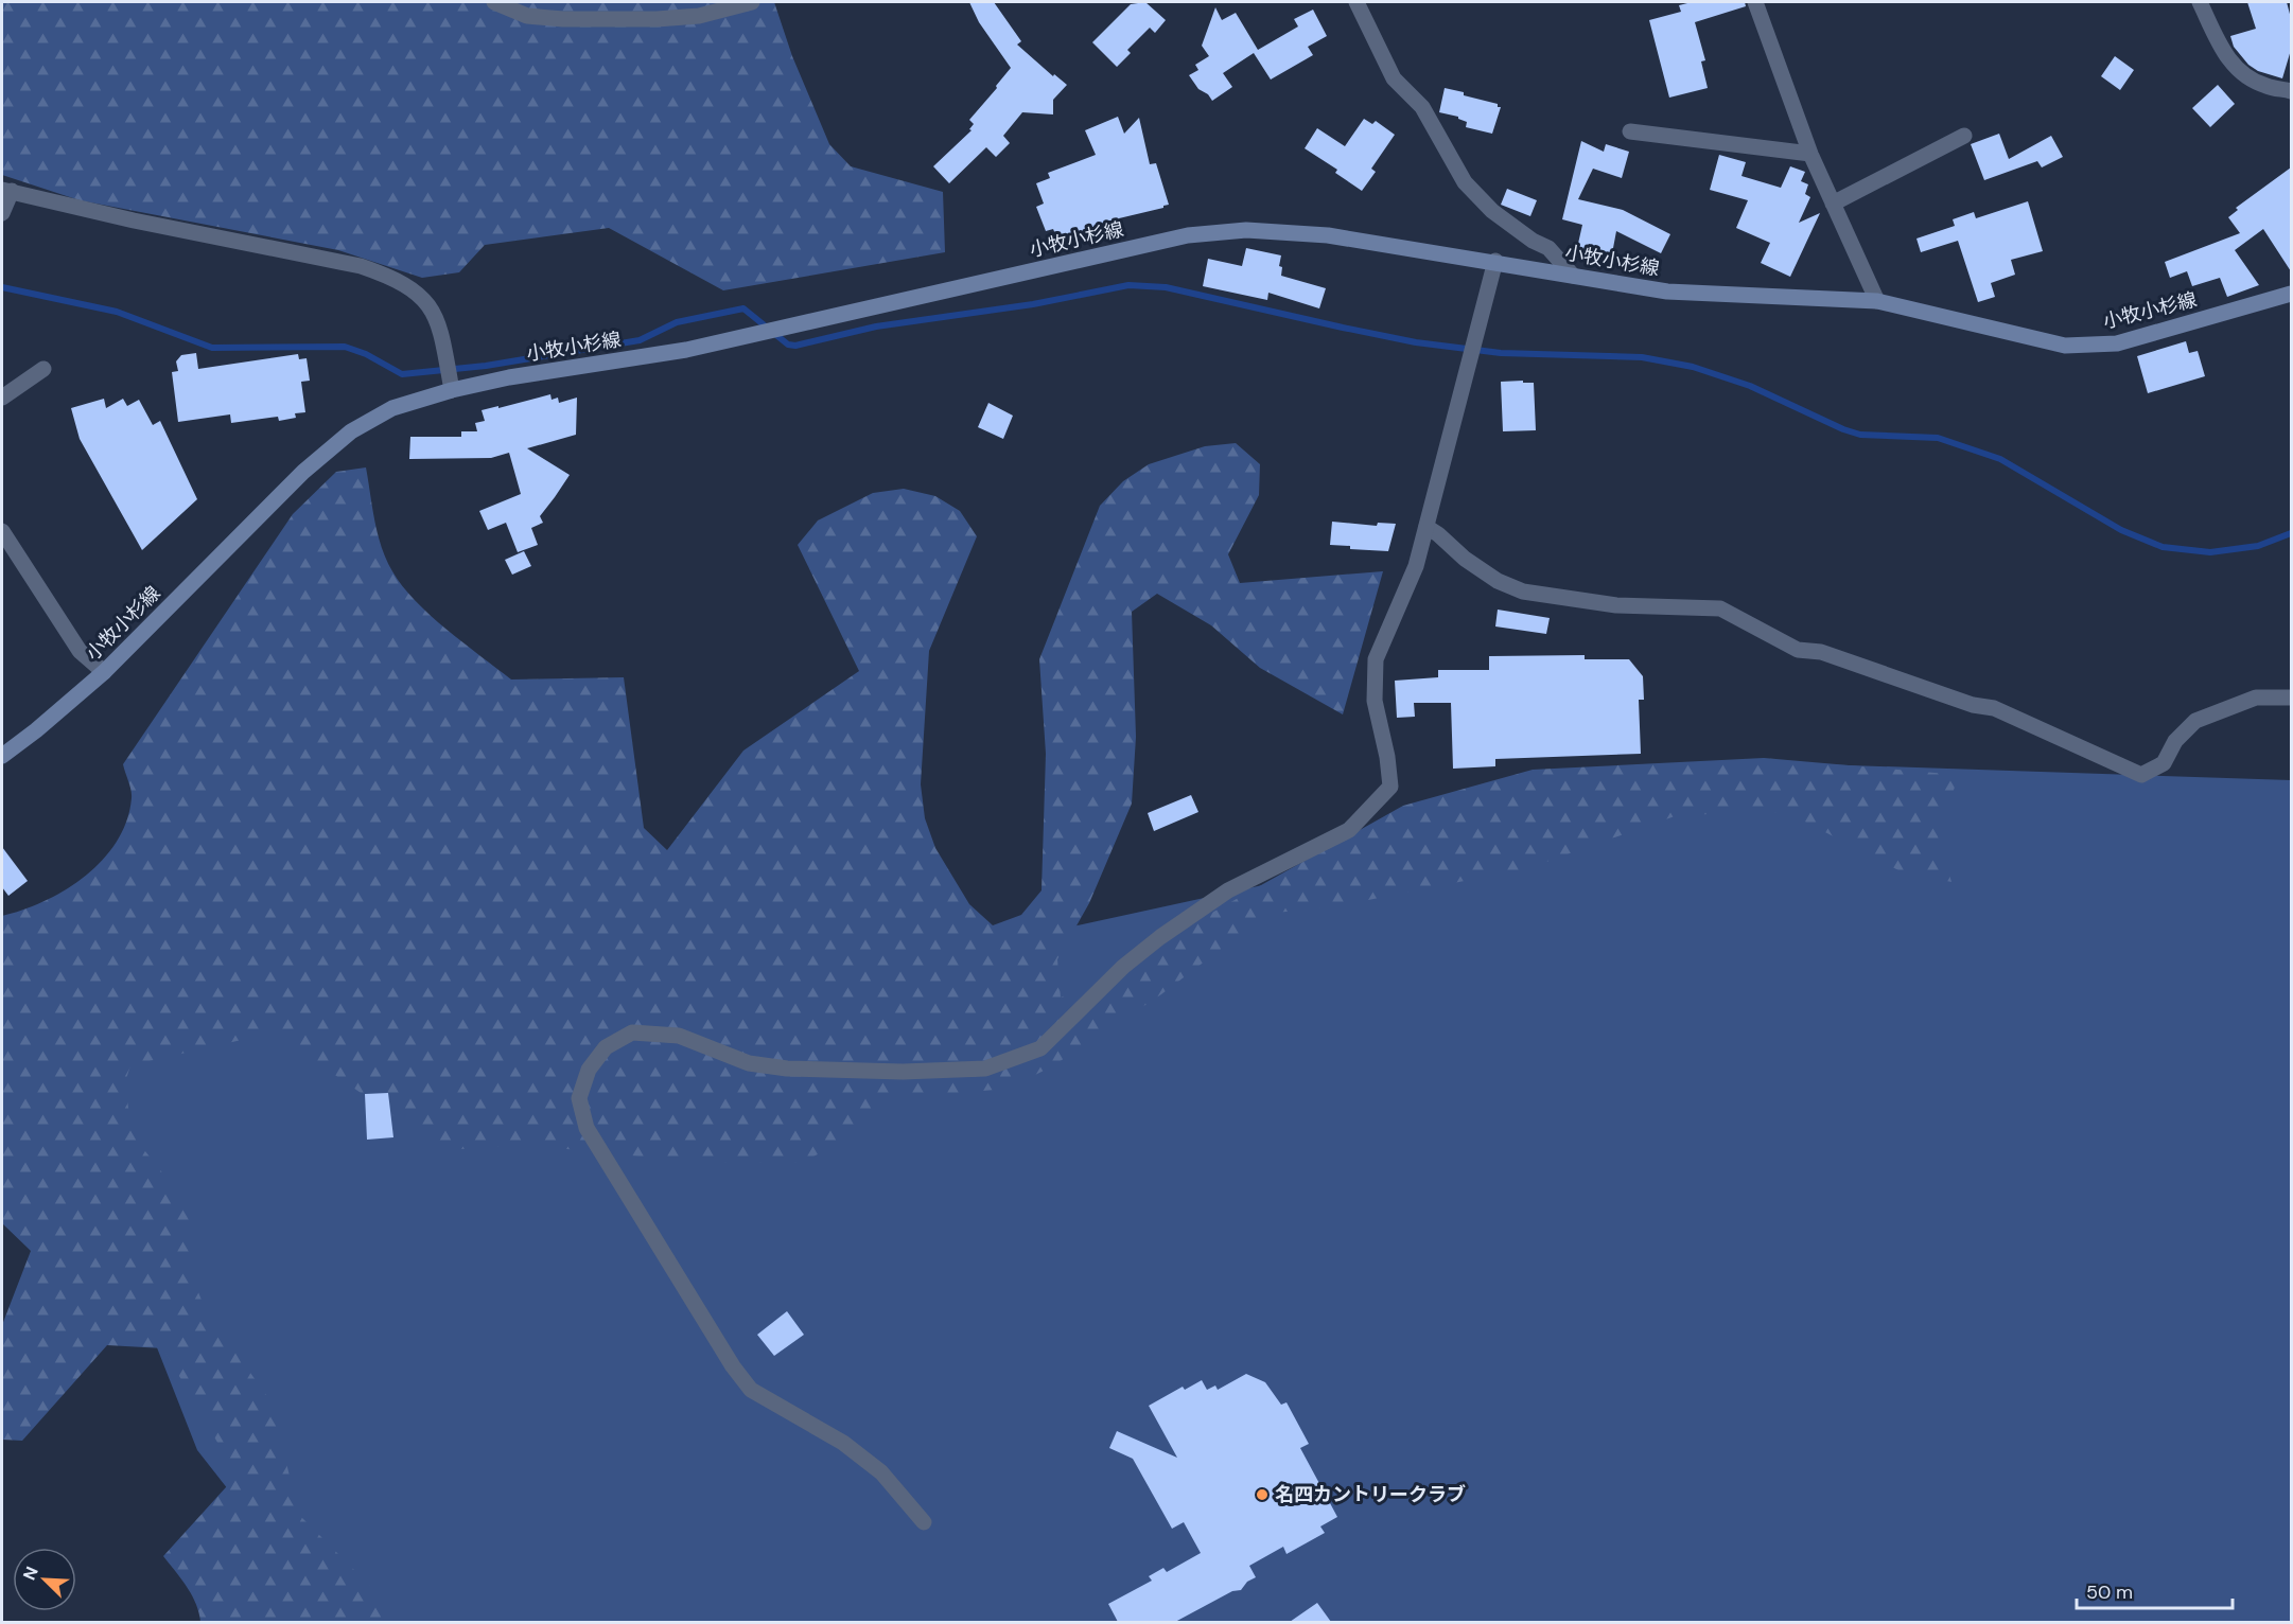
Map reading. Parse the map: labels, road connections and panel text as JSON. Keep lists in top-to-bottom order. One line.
{"streets":{"main road":["小牧小杉線"]},"places":["名四カントリークラブ"],"scale_bar":"50 m","north":"top left"}
